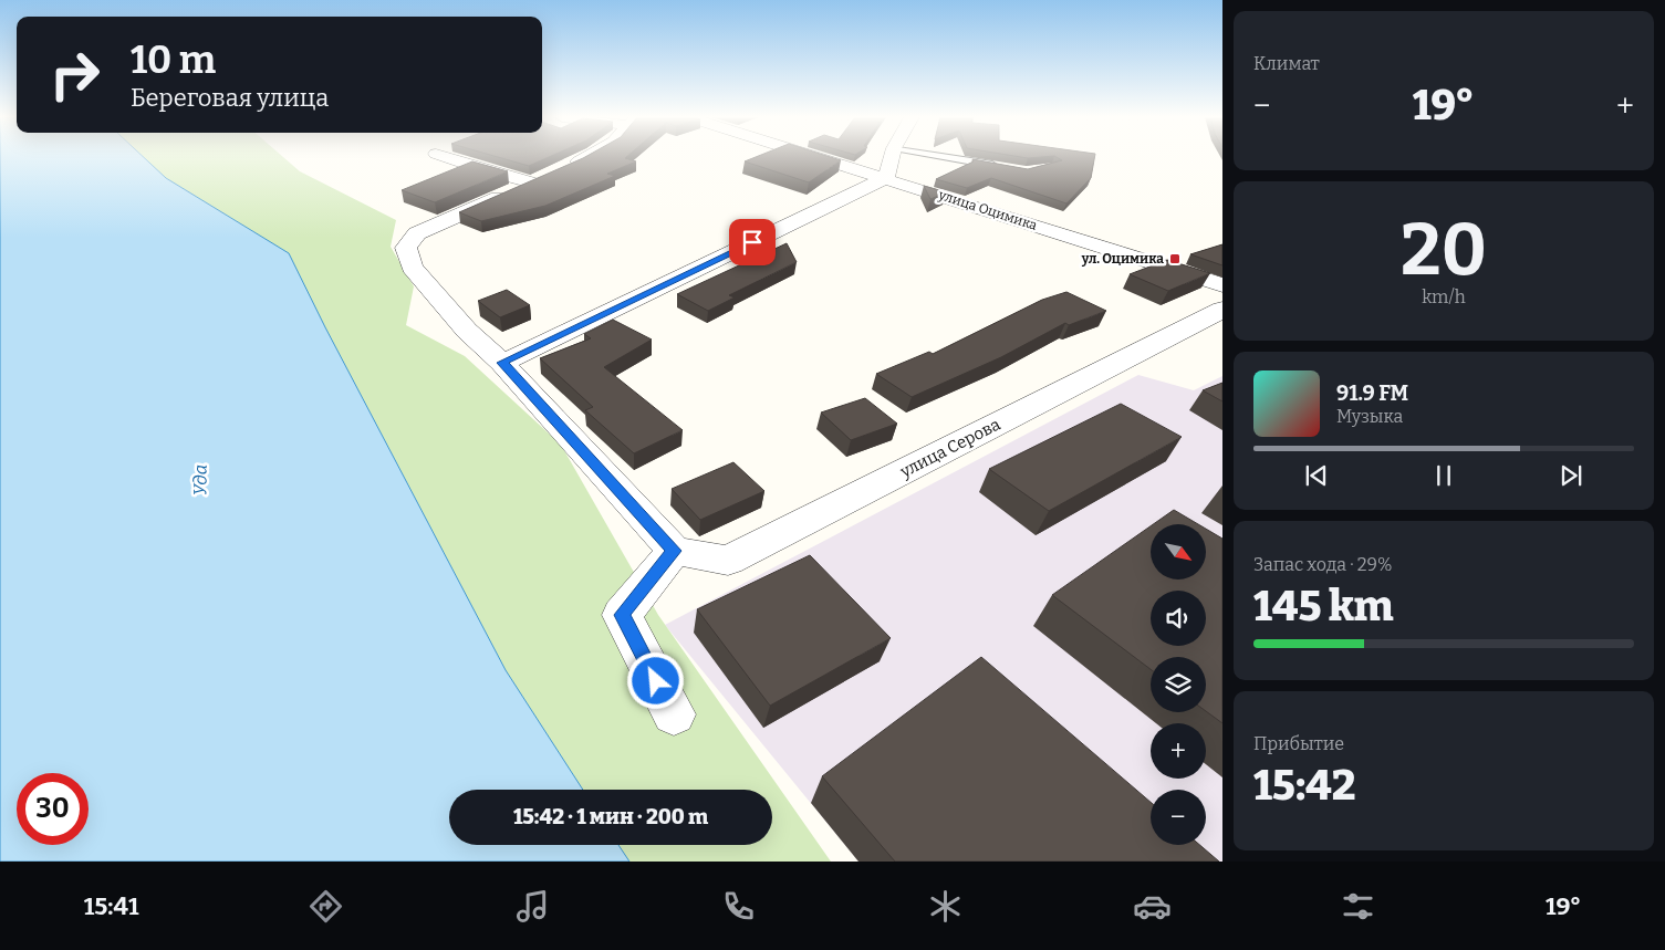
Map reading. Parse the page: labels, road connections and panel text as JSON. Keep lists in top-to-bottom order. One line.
{"streets":{"street":["улица Оцимика","улица Серова"]},"water":["Уда"],"places":{"transit":["ул. Оцимика"]},"north":"bottom right","page":{"tile":["Климат",["20","km/h"],["Запас хода · 29%","145 km"],["Прибытие","15:42"]],"turn":["10 m","Береговая улица"],"heat":["−","19°","+"],"song":["91.9 FM","Музыка"],"map_buttons":["+","−"],"limit":"30","trip":"15:42 · 1 мин · 200 m","tabs":["15:41","19°"]}}
